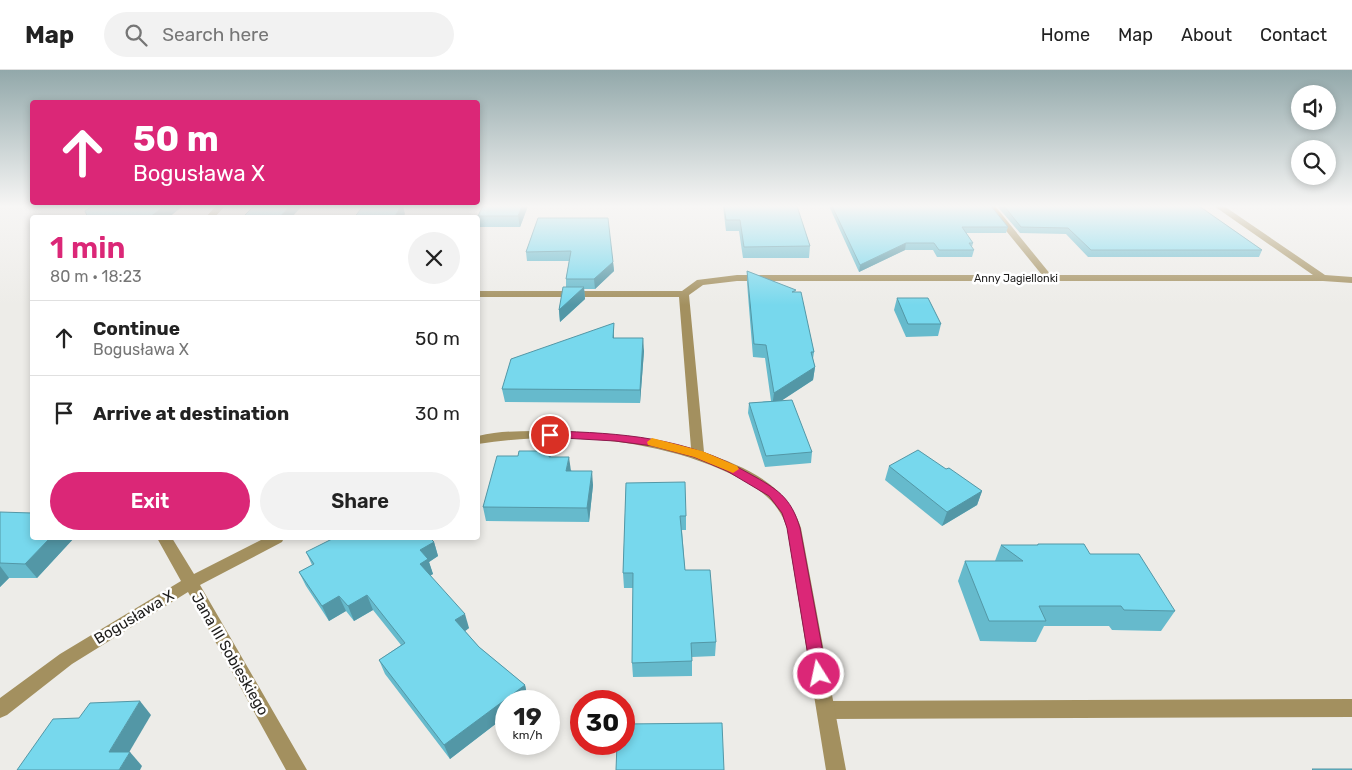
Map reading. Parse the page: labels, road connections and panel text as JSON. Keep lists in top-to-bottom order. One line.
{"streets":{"street":["Anny Jagiellonki","Bogusława X","Jana III Sobieskiego"]},"crossings":[["Bogusława X","Jana III Sobieskiego"]],"page":{"header":"Map","search":"Search here","nav":["Home","Map","About","Contact"],"turn":["50 m","Bogusława X"],"heading":["1 min","80 m · 18:23"],"list":[{"name":"Continue","note":"Bogusława X","value":"50 m"},{"name":"Arrive at destination","value":"30 m"}],"buttons":["Exit","Share"],"speed":"19 km/h","limit":"30"}}
